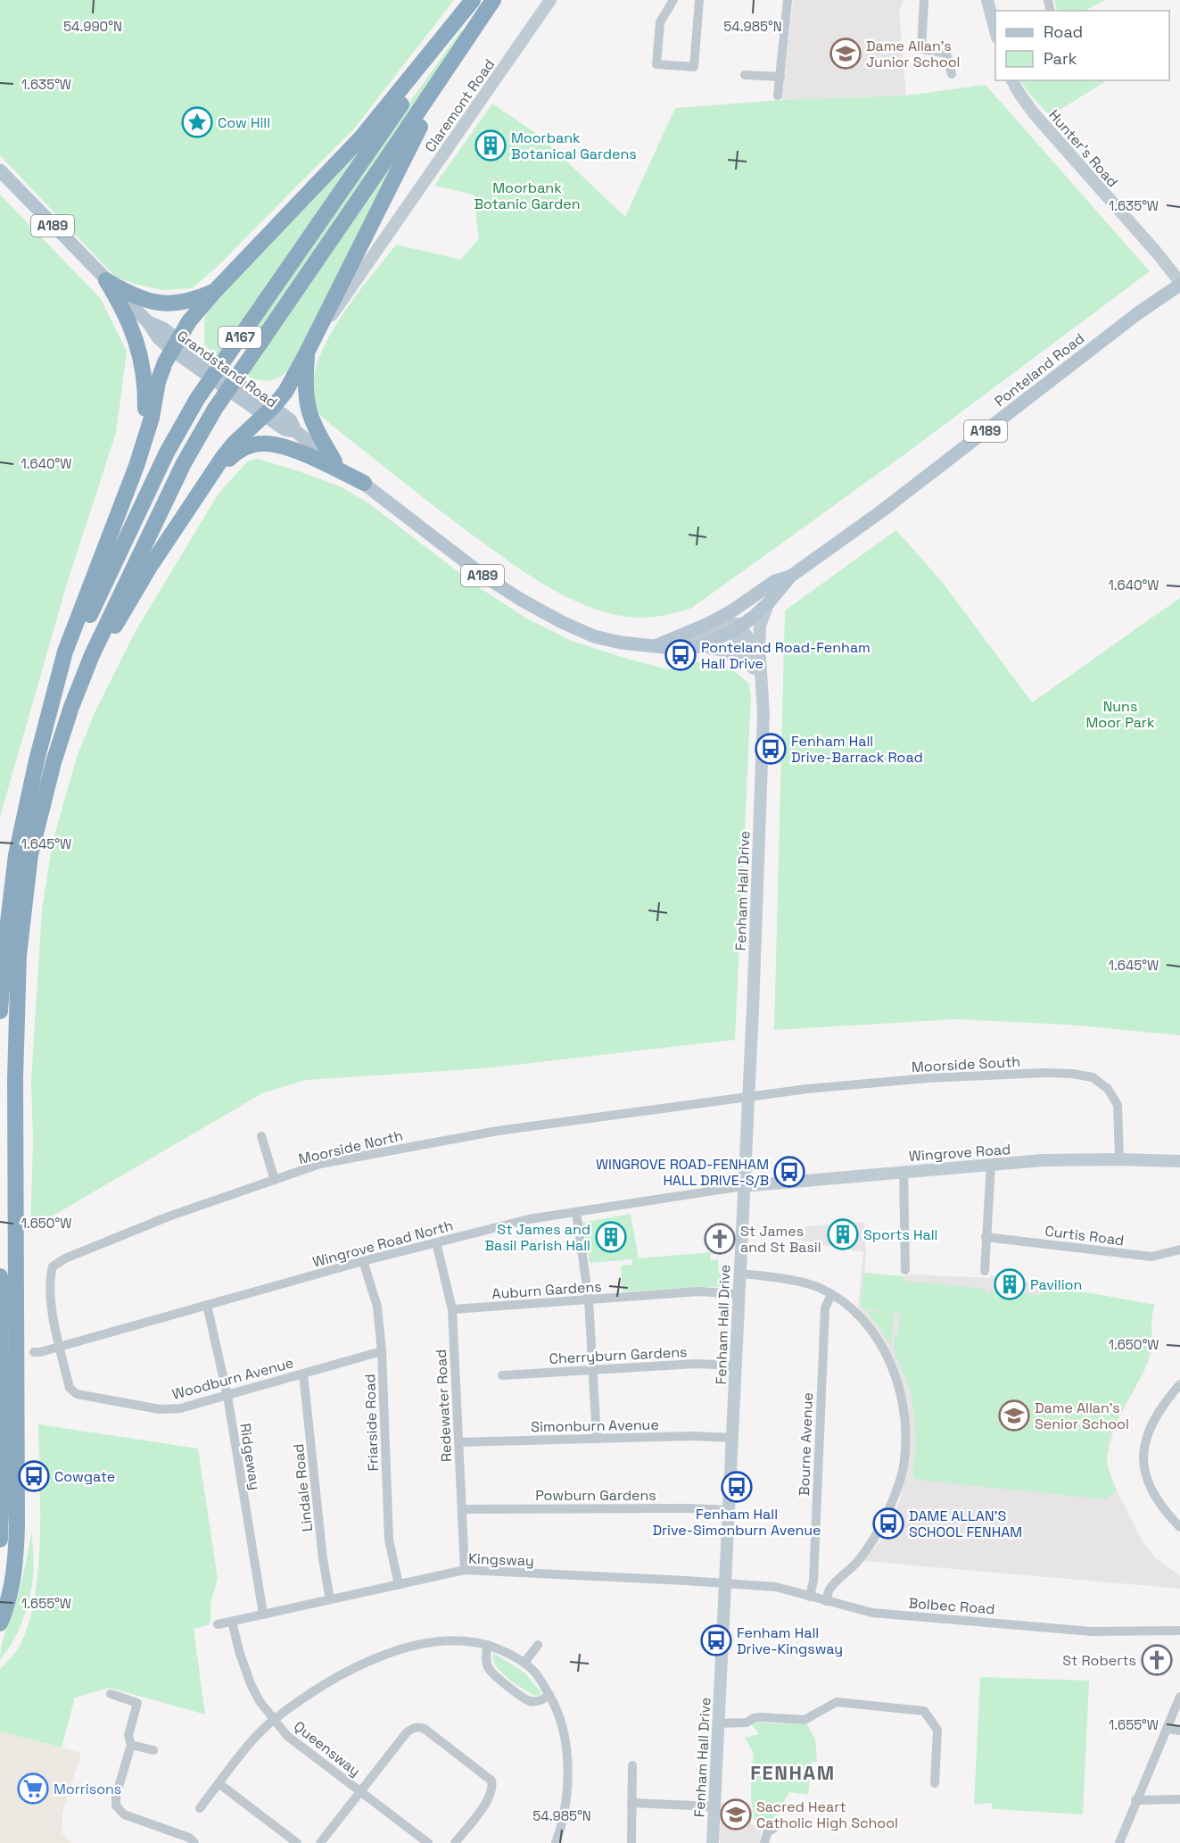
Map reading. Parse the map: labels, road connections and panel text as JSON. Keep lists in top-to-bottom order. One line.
{"streets":{"highway":["A167"],"main road":["A189","Grandstand Road","Ponteland Road"],"street":["Claremont Road","Hunter's Road","Fenham Hall Drive","Moorside South","Moorside North","Wingrove Road","Curtis Road","Wingrove Road North","Auburn Gardens","Cherryburn Gardens","Woodburn Avenue","Redewater Road","Friarside Road","Simonburn Avenue","Bourne Avenue","Ridgeway","Lindale Road","Powburn Gardens","Kingsway","Bolbec Road","Queensway"]},"crossings":[["Hunter's Road","Ponteland Road"],["Grandstand Road","Ponteland Road"],["Ponteland Road","Fenham Hall Drive"],["Fenham Hall Drive","Moorside South"],["Fenham Hall Drive","Moorside North"],["Fenham Hall Drive","Wingrove Road"],["Fenham Hall Drive","Wingrove Road North"],["Fenham Hall Drive","Auburn Gardens"],["Fenham Hall Drive","Cherryburn Gardens"],["Fenham Hall Drive","Simonburn Avenue"],["Fenham Hall Drive","Powburn Gardens"],["Fenham Hall Drive","Kingsway"],["Fenham Hall Drive","Bolbec Road"],["Moorside South","Moorside North"],["Moorside South","Wingrove Road"],["Moorside North","Wingrove Road North"],["Moorside North","Woodburn Avenue"],["Wingrove Road","Wingrove Road North"],["Wingrove Road North","Woodburn Avenue"],["Wingrove Road North","Redewater Road"],["Wingrove Road North","Friarside Road"],["Wingrove Road North","Ridgeway"],["Auburn Gardens","Redewater Road"],["Woodburn Avenue","Friarside Road"],["Woodburn Avenue","Ridgeway"],["Woodburn Avenue","Lindale Road"],["Redewater Road","Simonburn Avenue"],["Redewater Road","Powburn Gardens"],["Redewater Road","Kingsway"],["Friarside Road","Kingsway"],["Bourne Avenue","Bolbec Road"],["Ridgeway","Kingsway"],["Lindale Road","Kingsway"],["Kingsway","Bolbec Road"],["Kingsway","Queensway"]],"districts":["FENHAM"],"parks":["Moorbank Botanic Garden","Nuns Moor Park"],"places":{"school or university":["Dame Allan's Junior School","Dame Allan's Senior School","Sacred Heart Catholic High School"],"place":["Cow Hill"],"building":["Moorbank Botanical Gardens","Sports Hall","St James and Basil Parish Hall","Pavilion"],"bus stop":["Ponteland Road-Fenham Hall Drive","Fenham Hall Drive-Barrack Road","WINGROVE ROAD-FENHAM HALL DRIVE-S/B","Cowgate","Fenham Hall Drive-Simonburn Avenue","DAME ALLAN'S SCHOOL FENHAM","Fenham Hall Drive-Kingsway"],"church":["St James and St Basil","St Roberts"],"supermarket":["Morrisons"]},"legend":["Road","Park"],"coordinates":["54.990°N","54.985°N","1.635°W","1.640°W","1.645°W","1.650°W","1.655°W"]}
